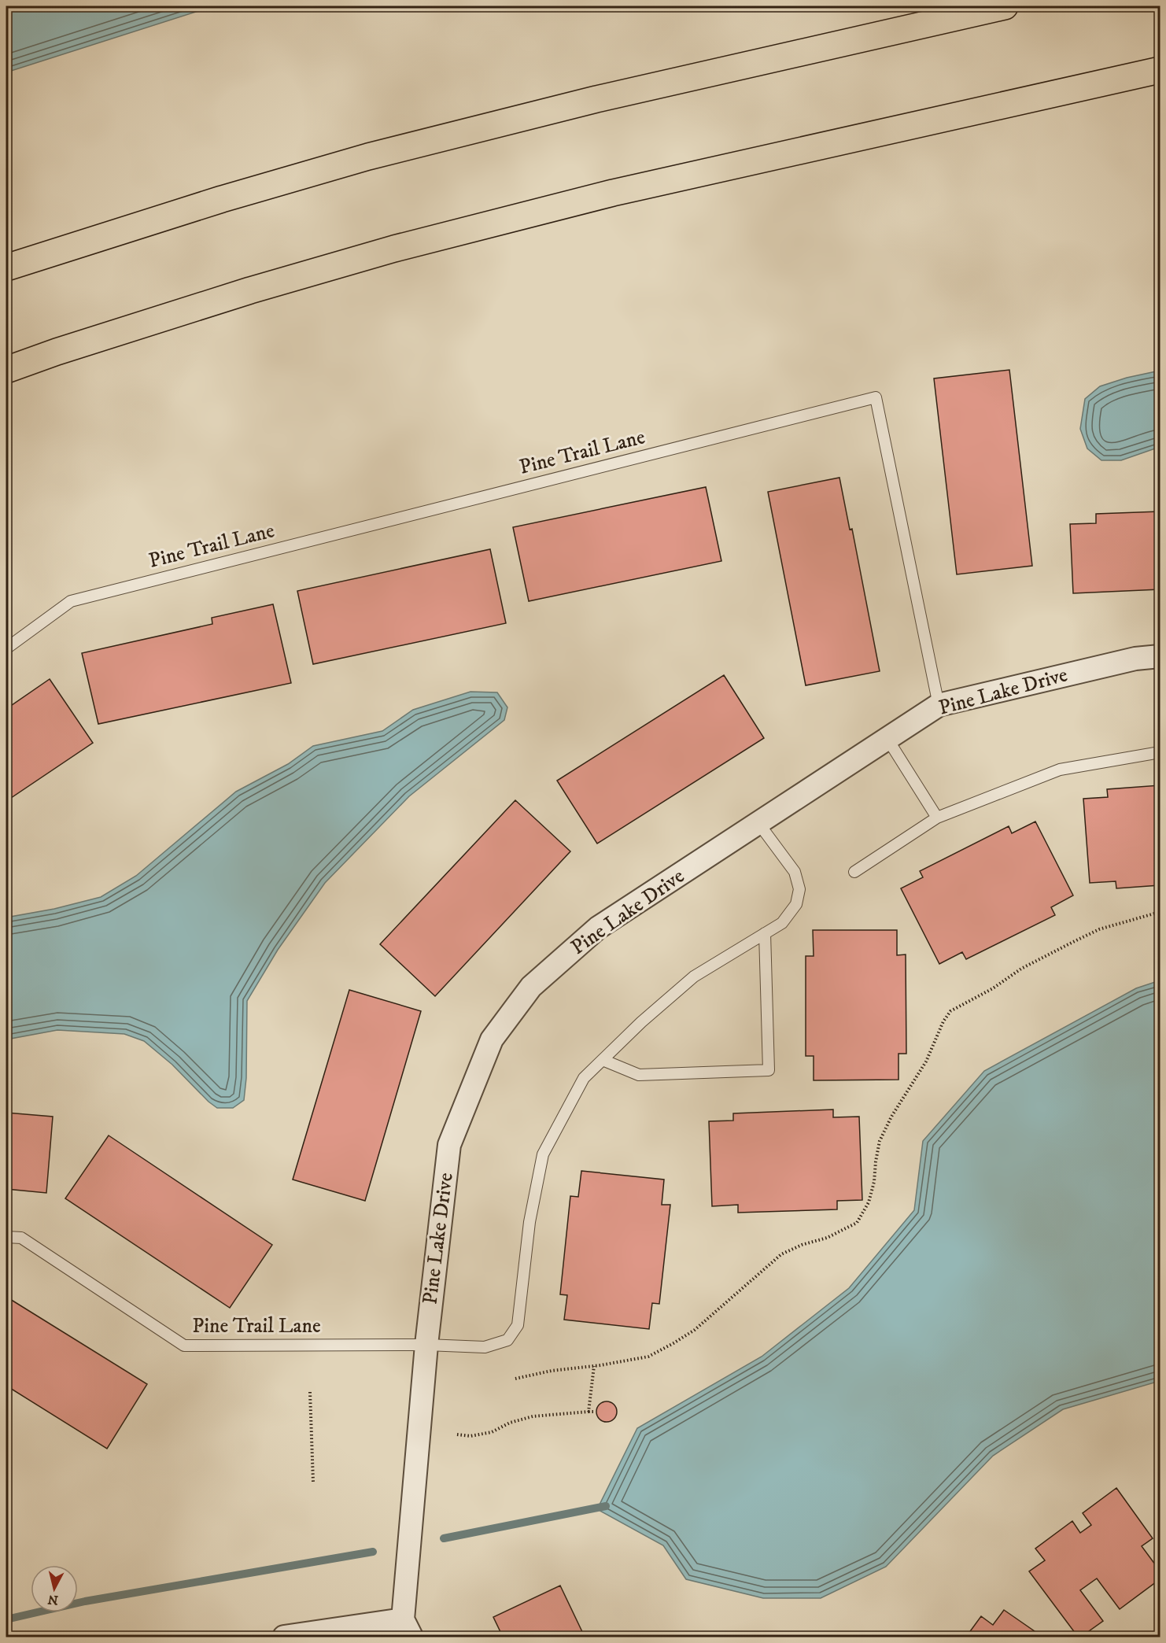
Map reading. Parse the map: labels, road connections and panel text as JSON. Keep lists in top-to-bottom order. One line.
{"streets":{"street":["Pine Lake Drive"],"lane":["Pine Trail Lane"]},"crossings":[["Pine Trail Lane","Pine Lake Drive"]],"north":"bottom"}
